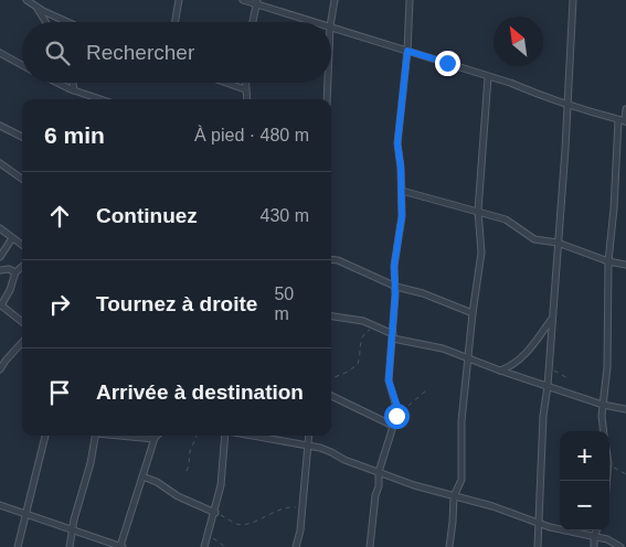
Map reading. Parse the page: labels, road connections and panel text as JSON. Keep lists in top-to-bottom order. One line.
{"north":"top left","page":{"search":"Rechercher","heading":["6 min","À pied · 480 m"],"list":[["Continuez","430 m"],["Tournez à droite","50 m"],"Arrivée à destination"],"map_buttons":["+","−"]}}
